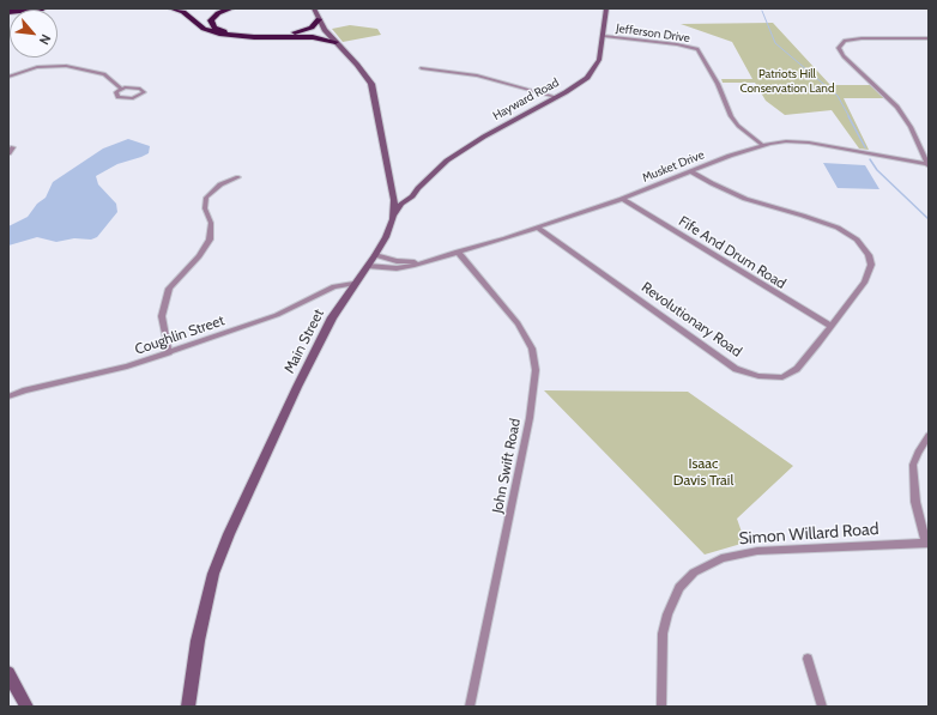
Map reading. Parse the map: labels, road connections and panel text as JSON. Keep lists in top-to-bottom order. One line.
{"streets":{"main road":["Hayward Road","Main Street"],"street":["Jefferson Drive","Musket Drive","Fife And Drum Road","Revolutionary Road","Coughlin Street","John Swift Road","Simon Willard Road"]},"crossings":[["Jefferson Drive","Hayward Road"],["Jefferson Drive","Musket Drive"],["Hayward Road","Main Street"],["Musket Drive","Fife And Drum Road"],["Musket Drive","Revolutionary Road"],["Musket Drive","Main Street"],["Musket Drive","John Swift Road"],["Fife And Drum Road","Revolutionary Road"],["Coughlin Street","Main Street"]],"parks":["Patriots Hill Conservation Land","Isaac Davis Trail"],"north":"bottom right"}
